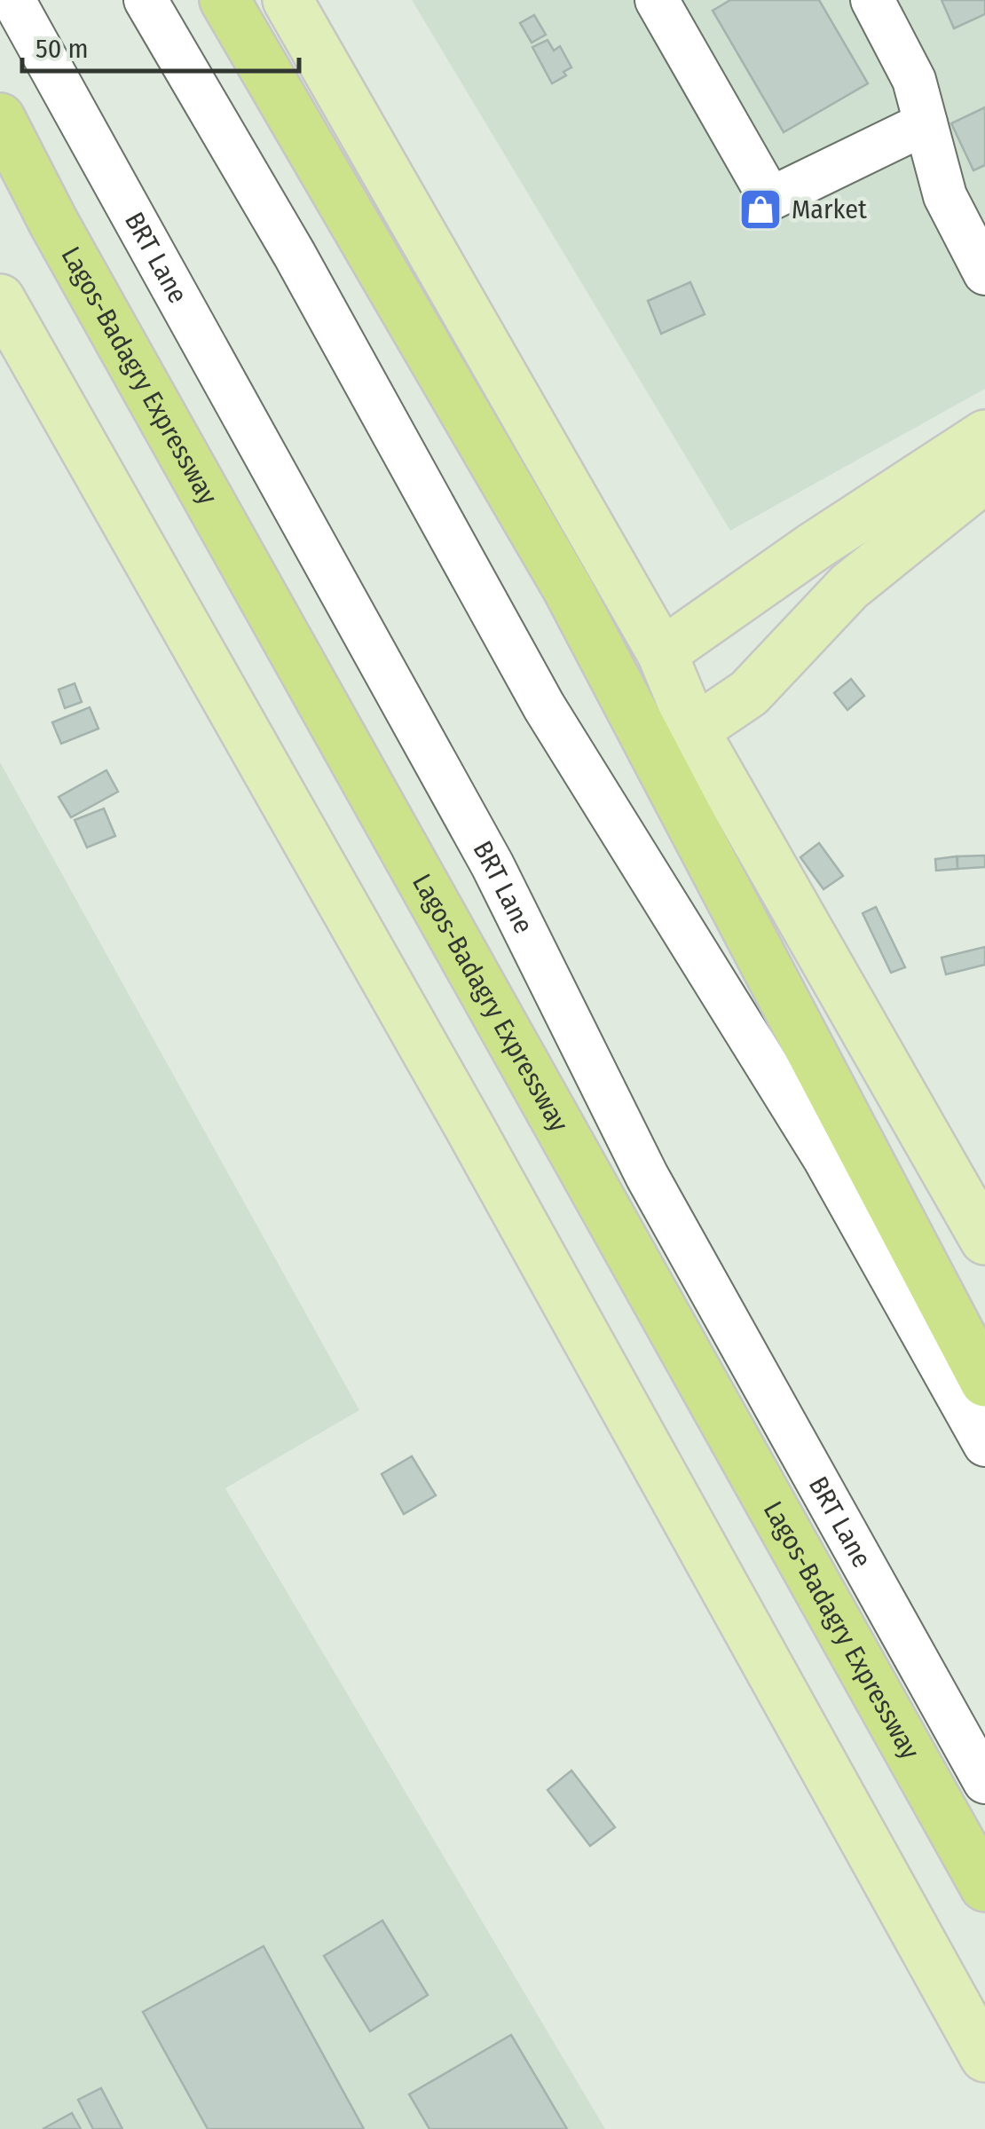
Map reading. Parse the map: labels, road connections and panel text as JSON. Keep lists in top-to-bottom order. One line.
{"streets":{"highway":["Lagos-Badagry Expressway"],"lane":["BRT Lane"]},"places":{"shop":["Market"]},"scale_bar":"50 m"}
